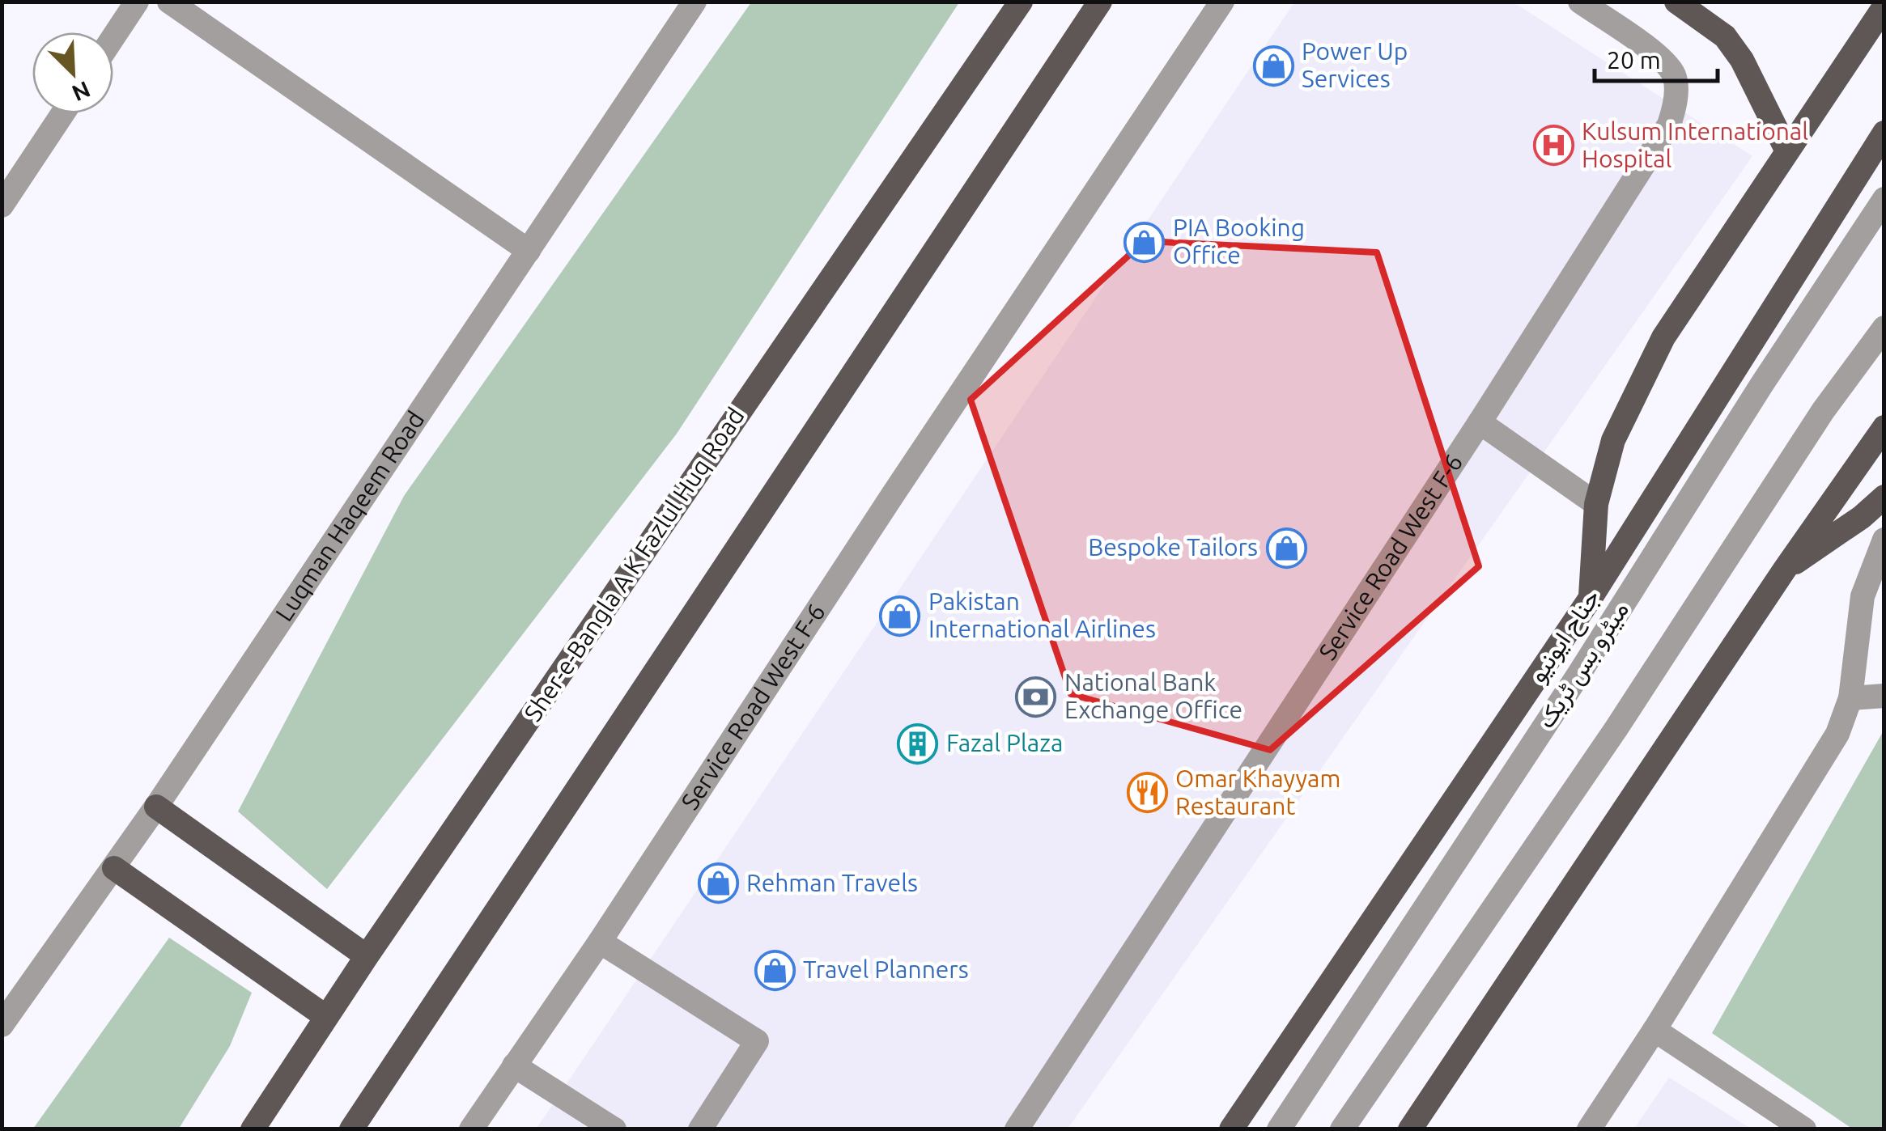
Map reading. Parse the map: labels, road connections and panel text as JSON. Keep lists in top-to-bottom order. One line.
{"streets":{"main road":["Sher-e-Bangla A K Fazlul Huq Road","جناح ایونیو"],"street":["Luqman Haqeem Road","Service Road West F-6","میٹرو بس ٹریک"]},"places":{"shop":["Power Up Services","PIA Booking Office","Bespoke Tailors","Pakistan International Airlines","Rehman Travels","Travel Planners"],"hospital":["Kulsum International Hospital"],"bank":["National Bank Exchange Office"],"building":["Fazal Plaza"],"restaurant":["Omar Khayyam Restaurant"]},"scale_bar":"20 m","north":"bottom right"}
